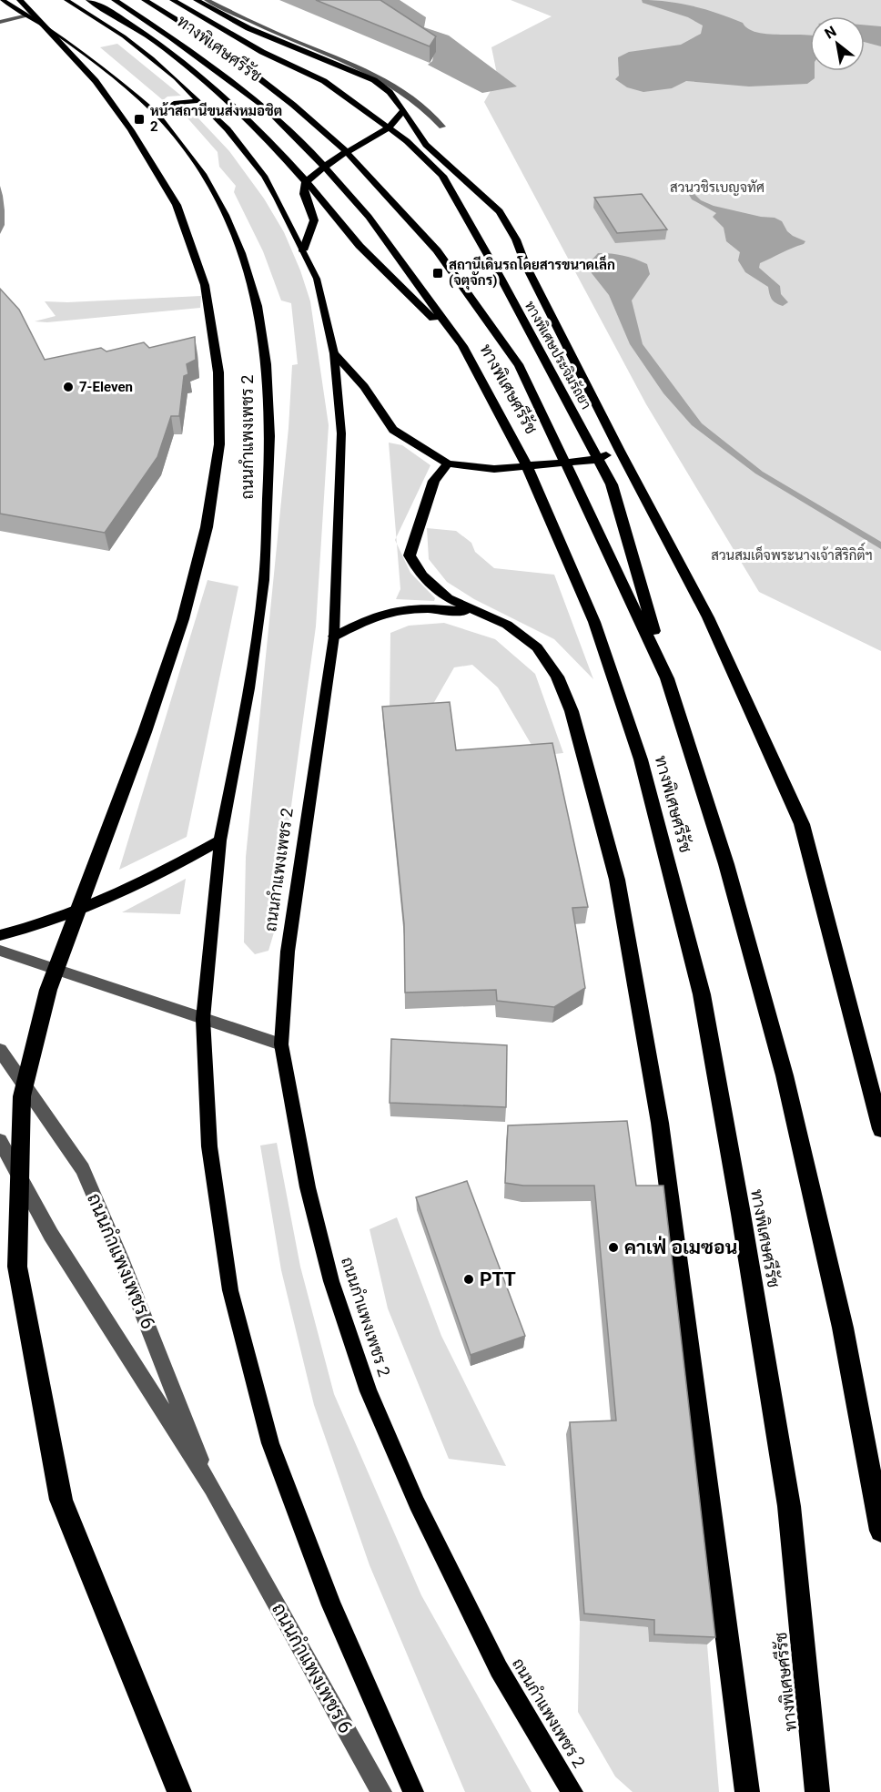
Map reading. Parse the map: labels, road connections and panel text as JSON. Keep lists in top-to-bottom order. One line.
{"streets":{"highway":["ทางพิเศษศรีรัช","ทางพิเศษประจิมรัถยา"],"main road":["ถนนกำแพงเพชร 2"],"street":["ถนนกำแพงเพชร 6"]},"crossings":[["ทางพิเศษศรีรัช","ทางพิเศษประจิมรัถยา"]],"parks":["สวนวชิรเบญจทัศ","สวนสมเด็จพระนางเจ้าสิริกิติ์ฯ"],"places":{"transit":["หน้าสถานีขนส่งหมอชิต 2","สถานีเดินรถโดยสารขนาดเล็ก (จตุจักร)"],"other":["7-Eleven","คาเฟ่ อเมซอน","PTT"]},"north":"top left"}
